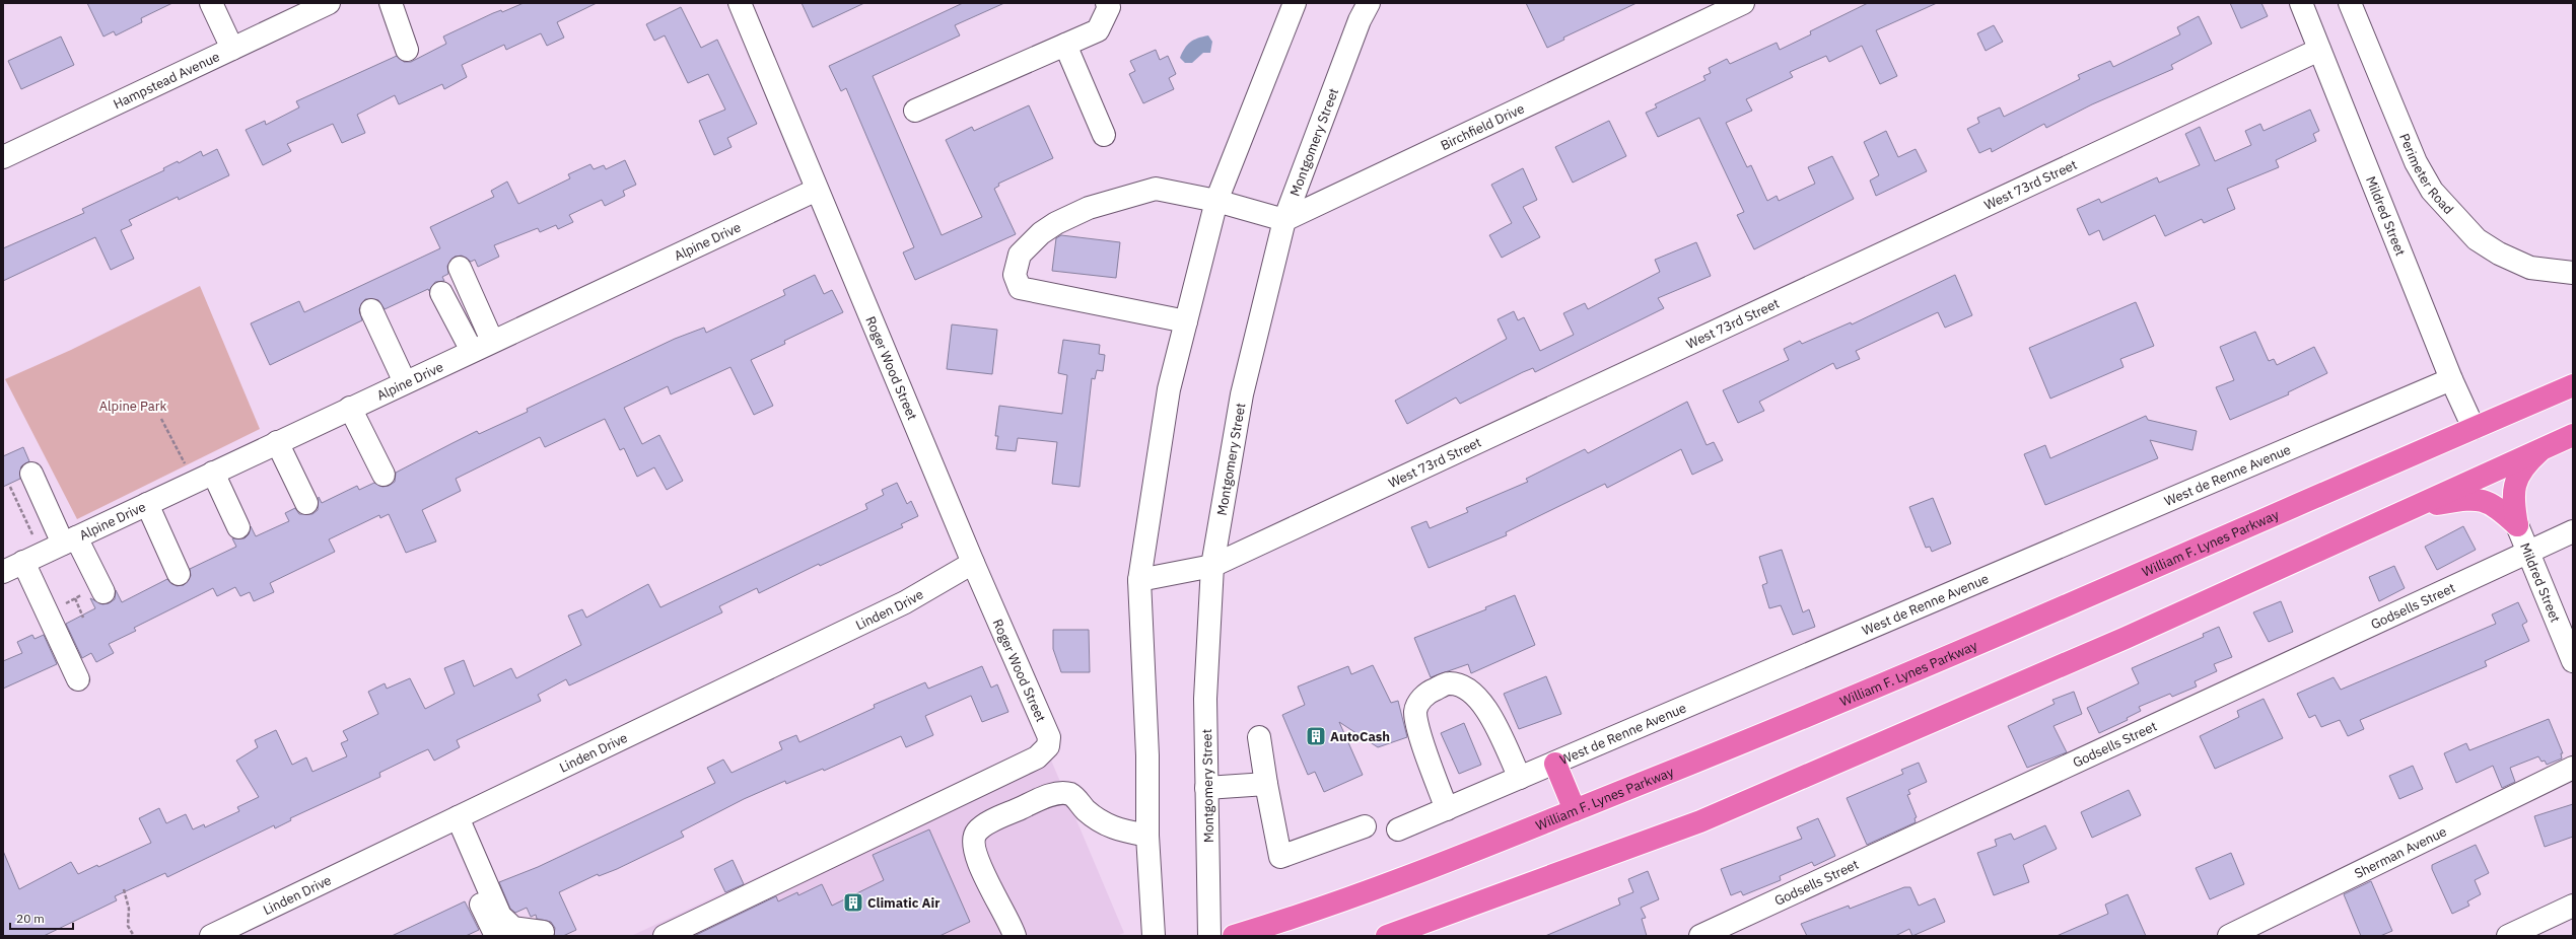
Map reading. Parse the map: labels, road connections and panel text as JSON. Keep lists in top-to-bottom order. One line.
{"streets":{"highway":["William F. Lynes Parkway"],"street":["Hampstead Avenue","Birchfield Drive","Montgomery Street","Perimeter Road","West 73rd Street","Mildred Street","Alpine Drive","Roger Wood Street","West de Renne Avenue","Godsells Street","Linden Drive","Sherman Avenue"]},"crossings":[["Birchfield Drive","Montgomery Street"],["Montgomery Street","West 73rd Street"],["West 73rd Street","Mildred Street"],["Mildred Street","West de Renne Avenue"],["Mildred Street","William F. Lynes Parkway"],["Mildred Street","Godsells Street"],["Alpine Drive","Roger Wood Street"],["Roger Wood Street","Linden Drive"]],"parks":["Alpine Park"],"places":{"building":["AutoCash","Climatic Air"]},"scale_bar":"20 m"}
